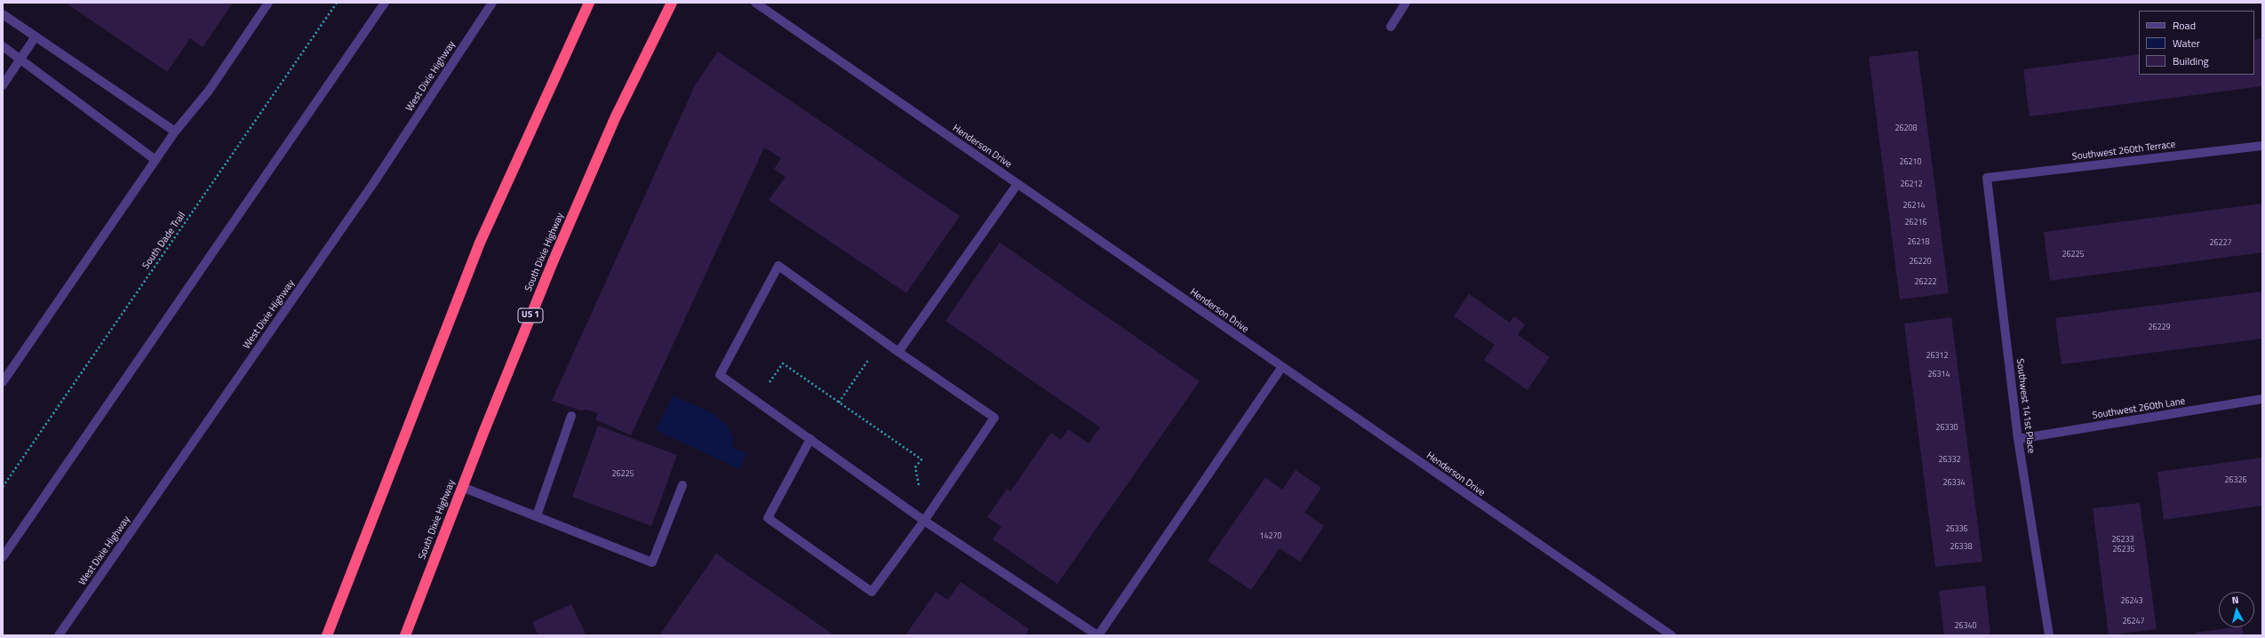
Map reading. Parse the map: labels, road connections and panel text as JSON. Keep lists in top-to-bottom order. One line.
{"streets":{"highway":["South Dixie Highway","US 1"],"street":["West Dixie Highway","Henderson Drive","Southwest 260th Terrace","Southwest 141st Place","Southwest 260th Lane"],"path":["South Dade Trail"]},"crossings":[["Southwest 260th Terrace","Southwest 141st Place"],["Southwest 141st Place","Southwest 260th Lane"]],"house_numbers":["26208","26210","26212","26214","26216","26218","26227","26225","26220","26222","26229","26312","26314","26330","26332","26225","26326","26334","26336","14270","26233","26338","26235","26243","26247","26340"],"legend":["Road","Water","Building"],"north":"top"}
